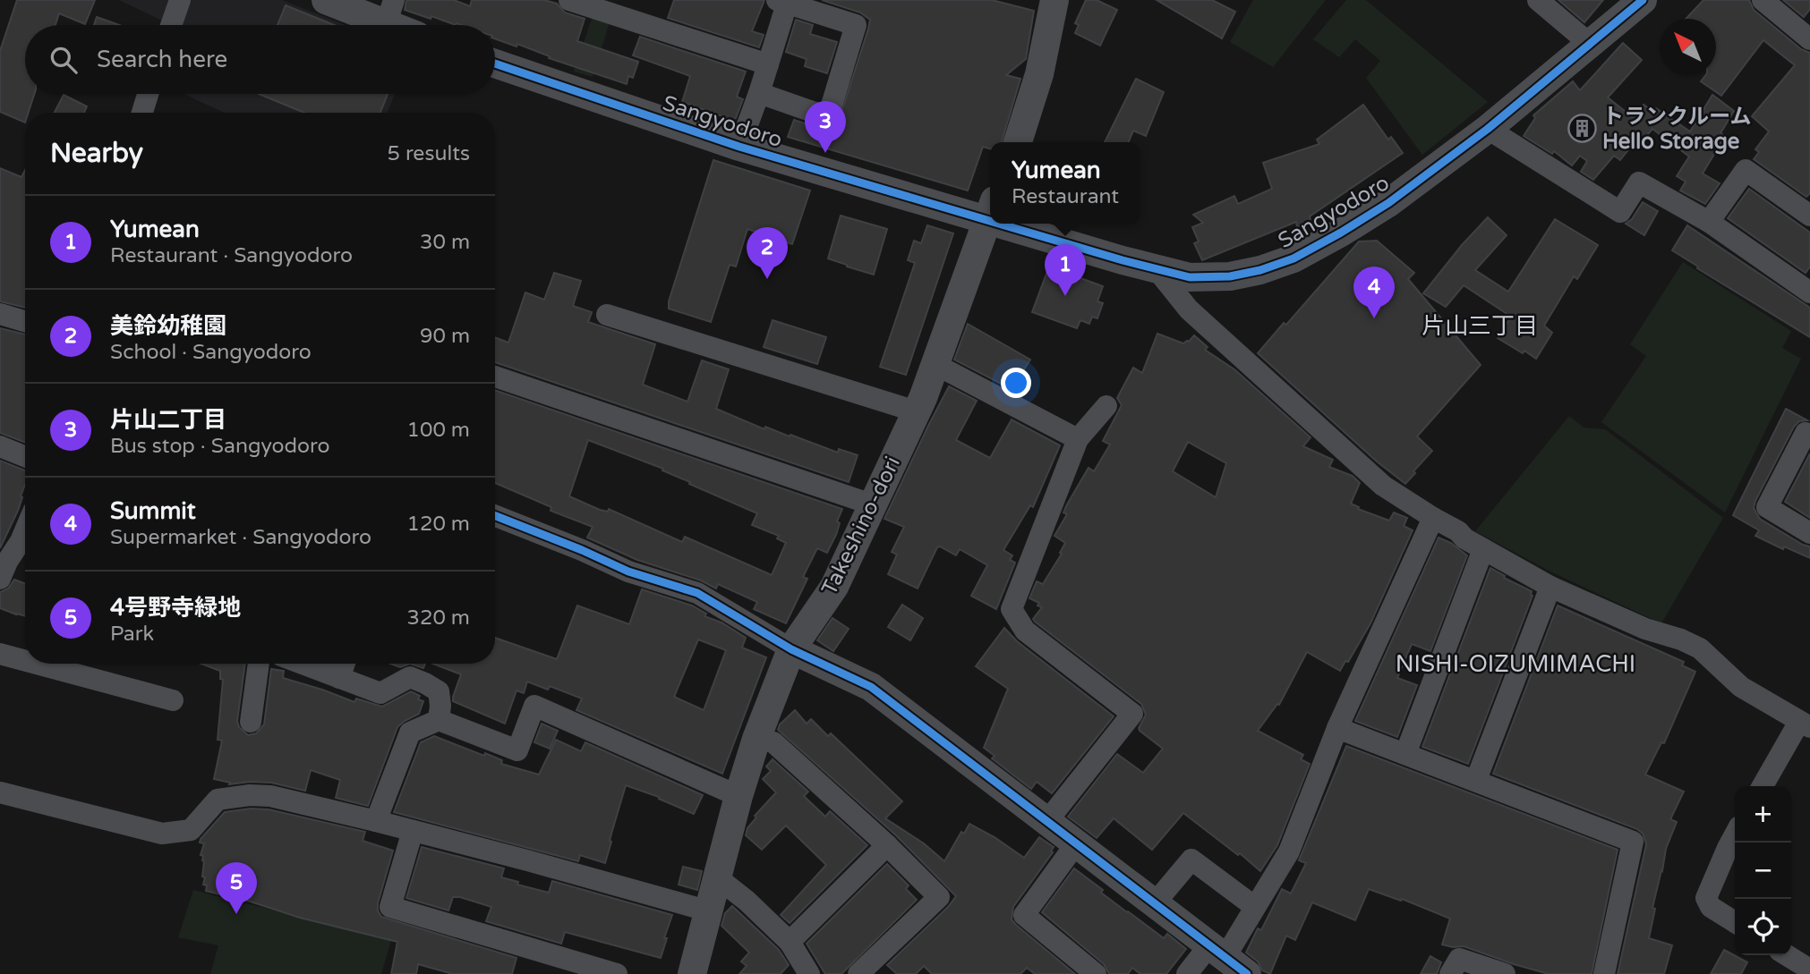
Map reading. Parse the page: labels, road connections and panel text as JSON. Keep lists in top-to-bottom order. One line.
{"streets":{"street":["Sangyodoro","Takeshino-dori"]},"districts":["片山三丁目","NISHI-OIZUMIMACHI"],"places":{"building":["トランクルーム Hello Storage"]},"north":"top left","page":{"search":"Search here","pins":["3","2","1","4","5"],"heading":["Nearby","5 results"],"popup":["Yumean","Restaurant"],"list":[{"mark":"1","name":"Yumean","note":"Restaurant · Sangyodoro","value":"30 m"},{"mark":"2","name":"美鈴幼稚園","note":"School · Sangyodoro","value":"90 m"},{"mark":"3","name":"片山二丁目","note":"Bus stop · Sangyodoro","value":"100 m"},{"mark":"4","name":"Summit","note":"Supermarket · Sangyodoro","value":"120 m"},{"mark":"5","name":"4号野寺緑地","note":"Park","value":"320 m"}],"map_buttons":["+","−"]}}
